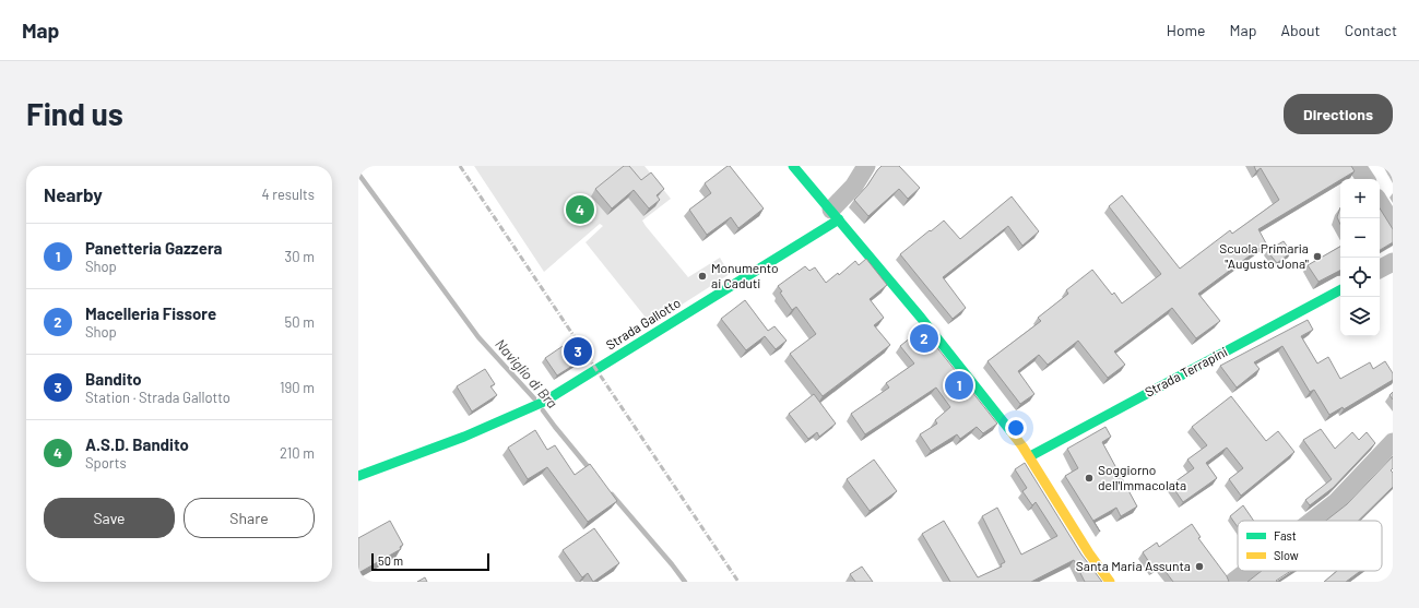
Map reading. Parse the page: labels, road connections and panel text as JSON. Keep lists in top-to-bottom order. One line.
{"streets":{"street":["Strada Gallotto","Strada Terrapini"]},"water":["Naviglio di Bra"],"places":["Scuola Primaria \"Augusto Jona\"","Monumento ai Caduti","Soggiorno dell'Immacolata","Santa Maria Assunta"],"legend":["Fast","Slow"],"scale_bar":"50 m","page":{"header":"Map","nav":["Home","Map","About","Contact"],"buttons":["Directions",["Save","Share"]],"title":"Find us","heading":["Nearby","4 results"],"map_buttons":["+","−"],"pins":["4","2","3","1"],"list":[{"mark":"1","name":"Panetteria Gazzera","note":"Shop","value":"30 m"},{"mark":"2","name":"Macelleria Fissore","note":"Shop","value":"50 m"},{"mark":"3","name":"Bandito","note":"Station · Strada Gallotto","value":"190 m"},{"mark":"4","name":"A.S.D. Bandito","note":"Sports","value":"210 m"}],"scale":"50 m"}}
